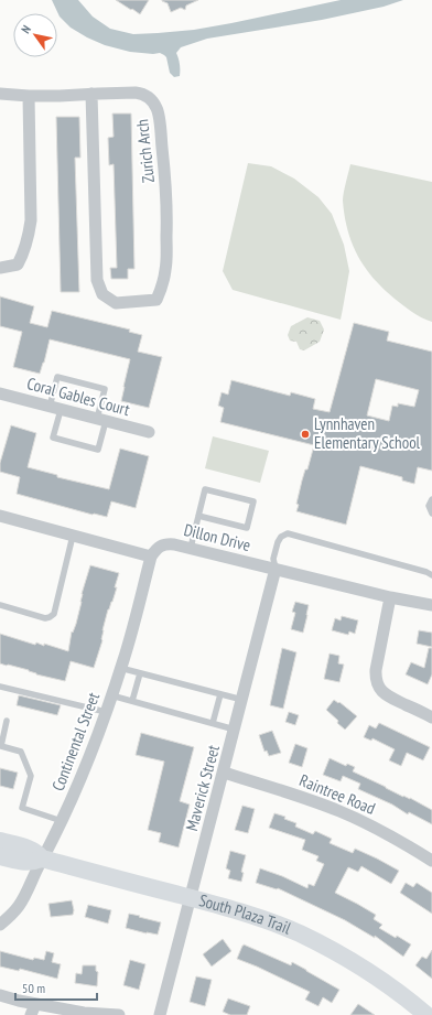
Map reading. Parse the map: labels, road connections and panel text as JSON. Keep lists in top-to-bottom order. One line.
{"streets":{"main road":["South Plaza Trail"],"street":["Zurich Arch","Coral Gables Court","Dillon Drive","Continental Street","Maverick Street","Raintree Road"]},"crossings":[["Dillon Drive","Continental Street"],["Dillon Drive","Maverick Street"],["Continental Street","South Plaza Trail"],["Maverick Street","Raintree Road"],["Maverick Street","South Plaza Trail"]],"places":["Lynnhaven Elementary School"],"scale_bar":"50 m","north":"top left"}
